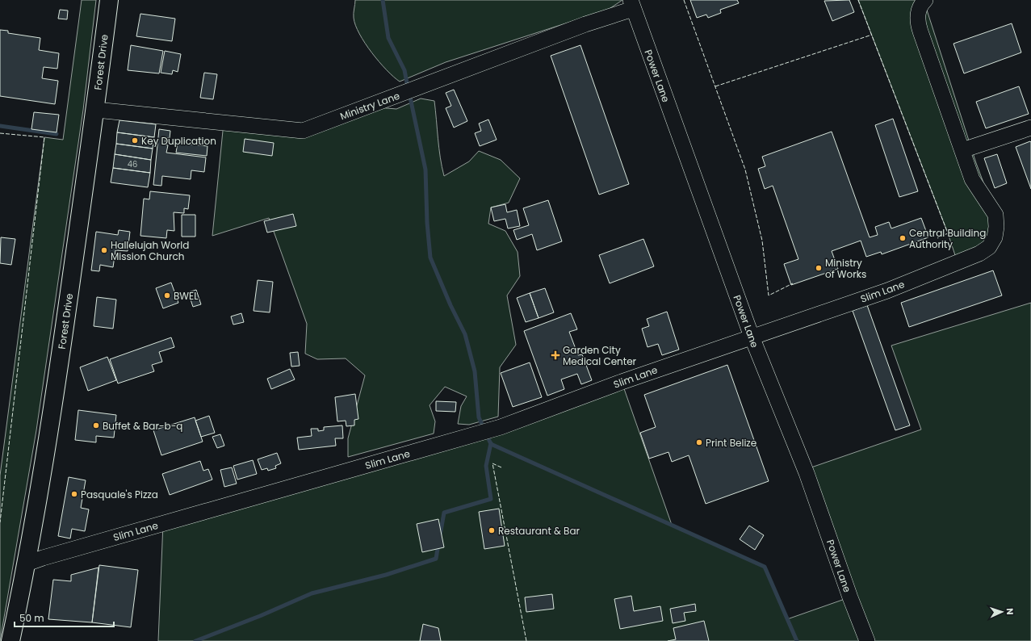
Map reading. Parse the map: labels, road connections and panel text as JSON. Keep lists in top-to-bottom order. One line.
{"streets":{"main road":["Forest Drive"],"street":["Power Lane","Ministry Lane","Slim Lane"]},"crossings":[["Forest Drive","Ministry Lane"],["Forest Drive","Slim Lane"],["Power Lane","Ministry Lane"],["Power Lane","Slim Lane"]],"places":{"other":["Key Duplication","Central Building Authority","Hallelujah World Mission Church","Ministry of Works","BWEL","Buffet & Bar-b-q","Print Belize","Pasquale's Pizza","Restaurant & Bar"],"health":["Garden City Medical Center"]},"house_numbers":["46"],"scale_bar":"50 m","north":"right"}
